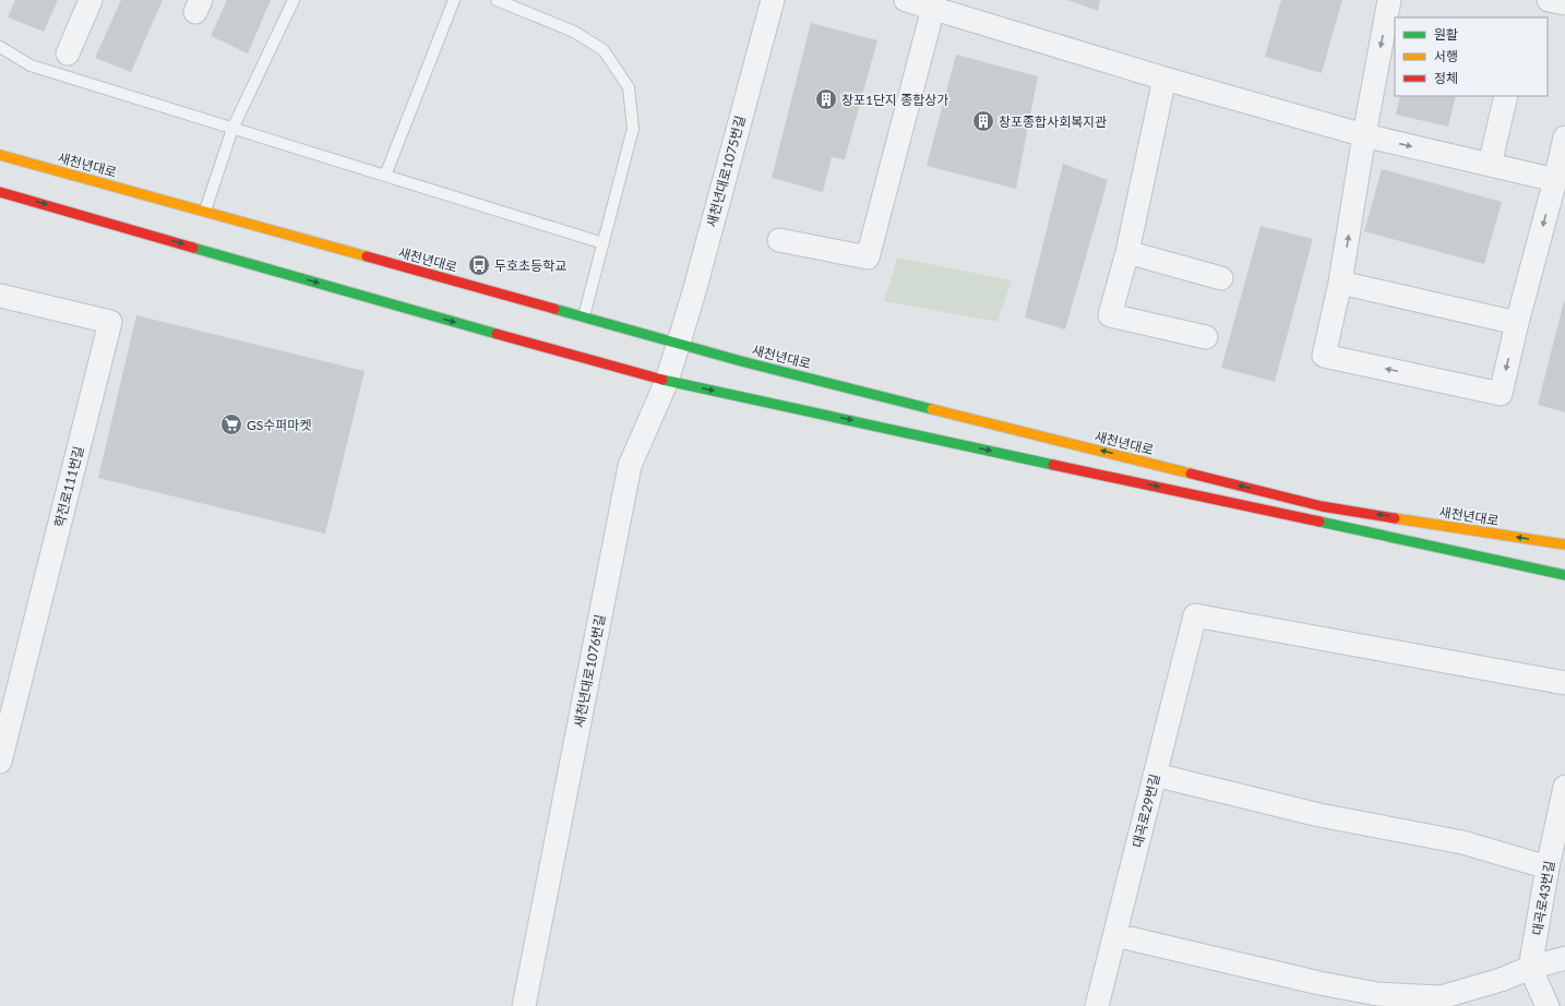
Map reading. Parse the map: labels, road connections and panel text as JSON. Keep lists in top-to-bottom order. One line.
{"streets":{"main road":["새천년대로"],"street":["새천년대로1075번길","학전로111번길","새천년대로1076번길","대곡로29번길","대곡로43번길"]},"crossings":[["새천년대로","새천년대로1075번길"],["새천년대로","새천년대로1076번길"],["새천년대로1075번길","새천년대로1076번길"]],"places":{"building":["창포1단지 종합상가","창포종합사회복지관"],"bus stop":["두호초등학교"],"supermarket":["GS수퍼마켓"]},"legend":["원활","서행","정체"]}
